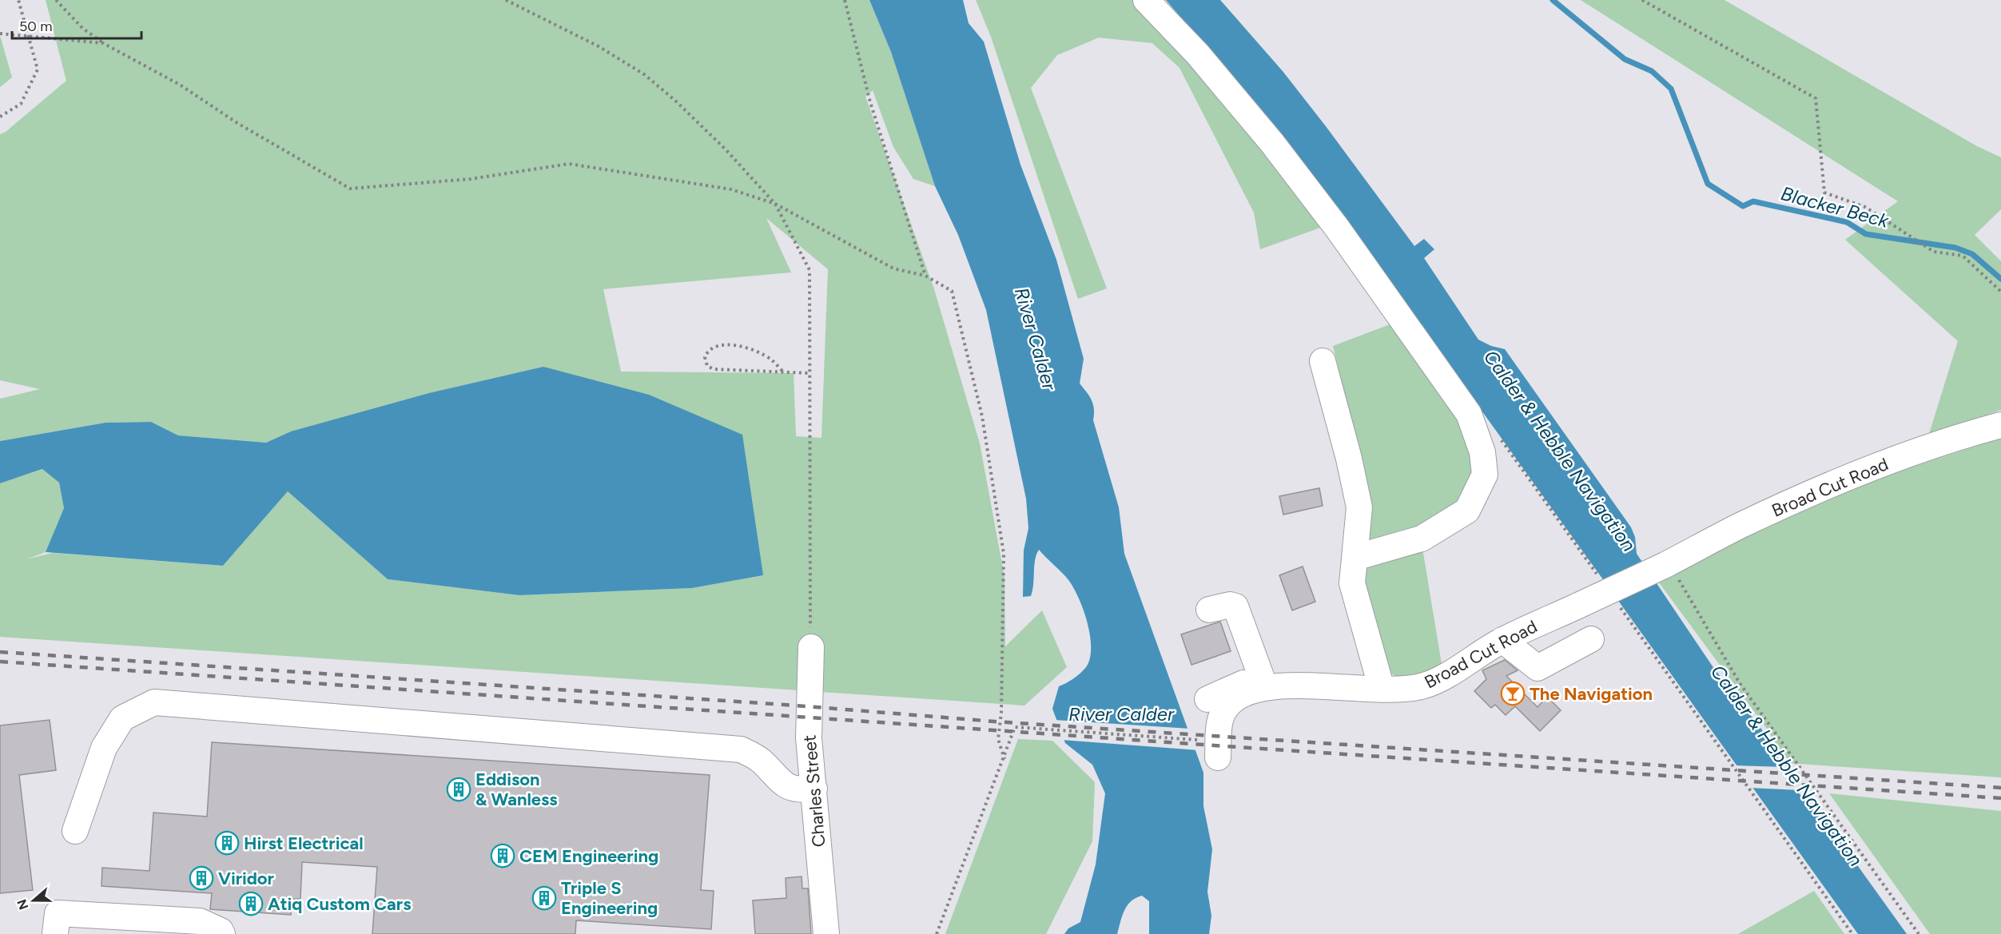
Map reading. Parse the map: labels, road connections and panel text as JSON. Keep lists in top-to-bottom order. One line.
{"streets":{"street":["Broad Cut Road","Charles Street"]},"water":["Blacker Beck","River Calder","Calder & Hebble Navigation"],"places":{"bar":["The Navigation"],"building":["Eddison & Wanless","Hirst Electrical","CEM Engineering","Viridor","Triple S Engineering","Atiq Custom Cars"]},"scale_bar":"50 m","north":"left"}
